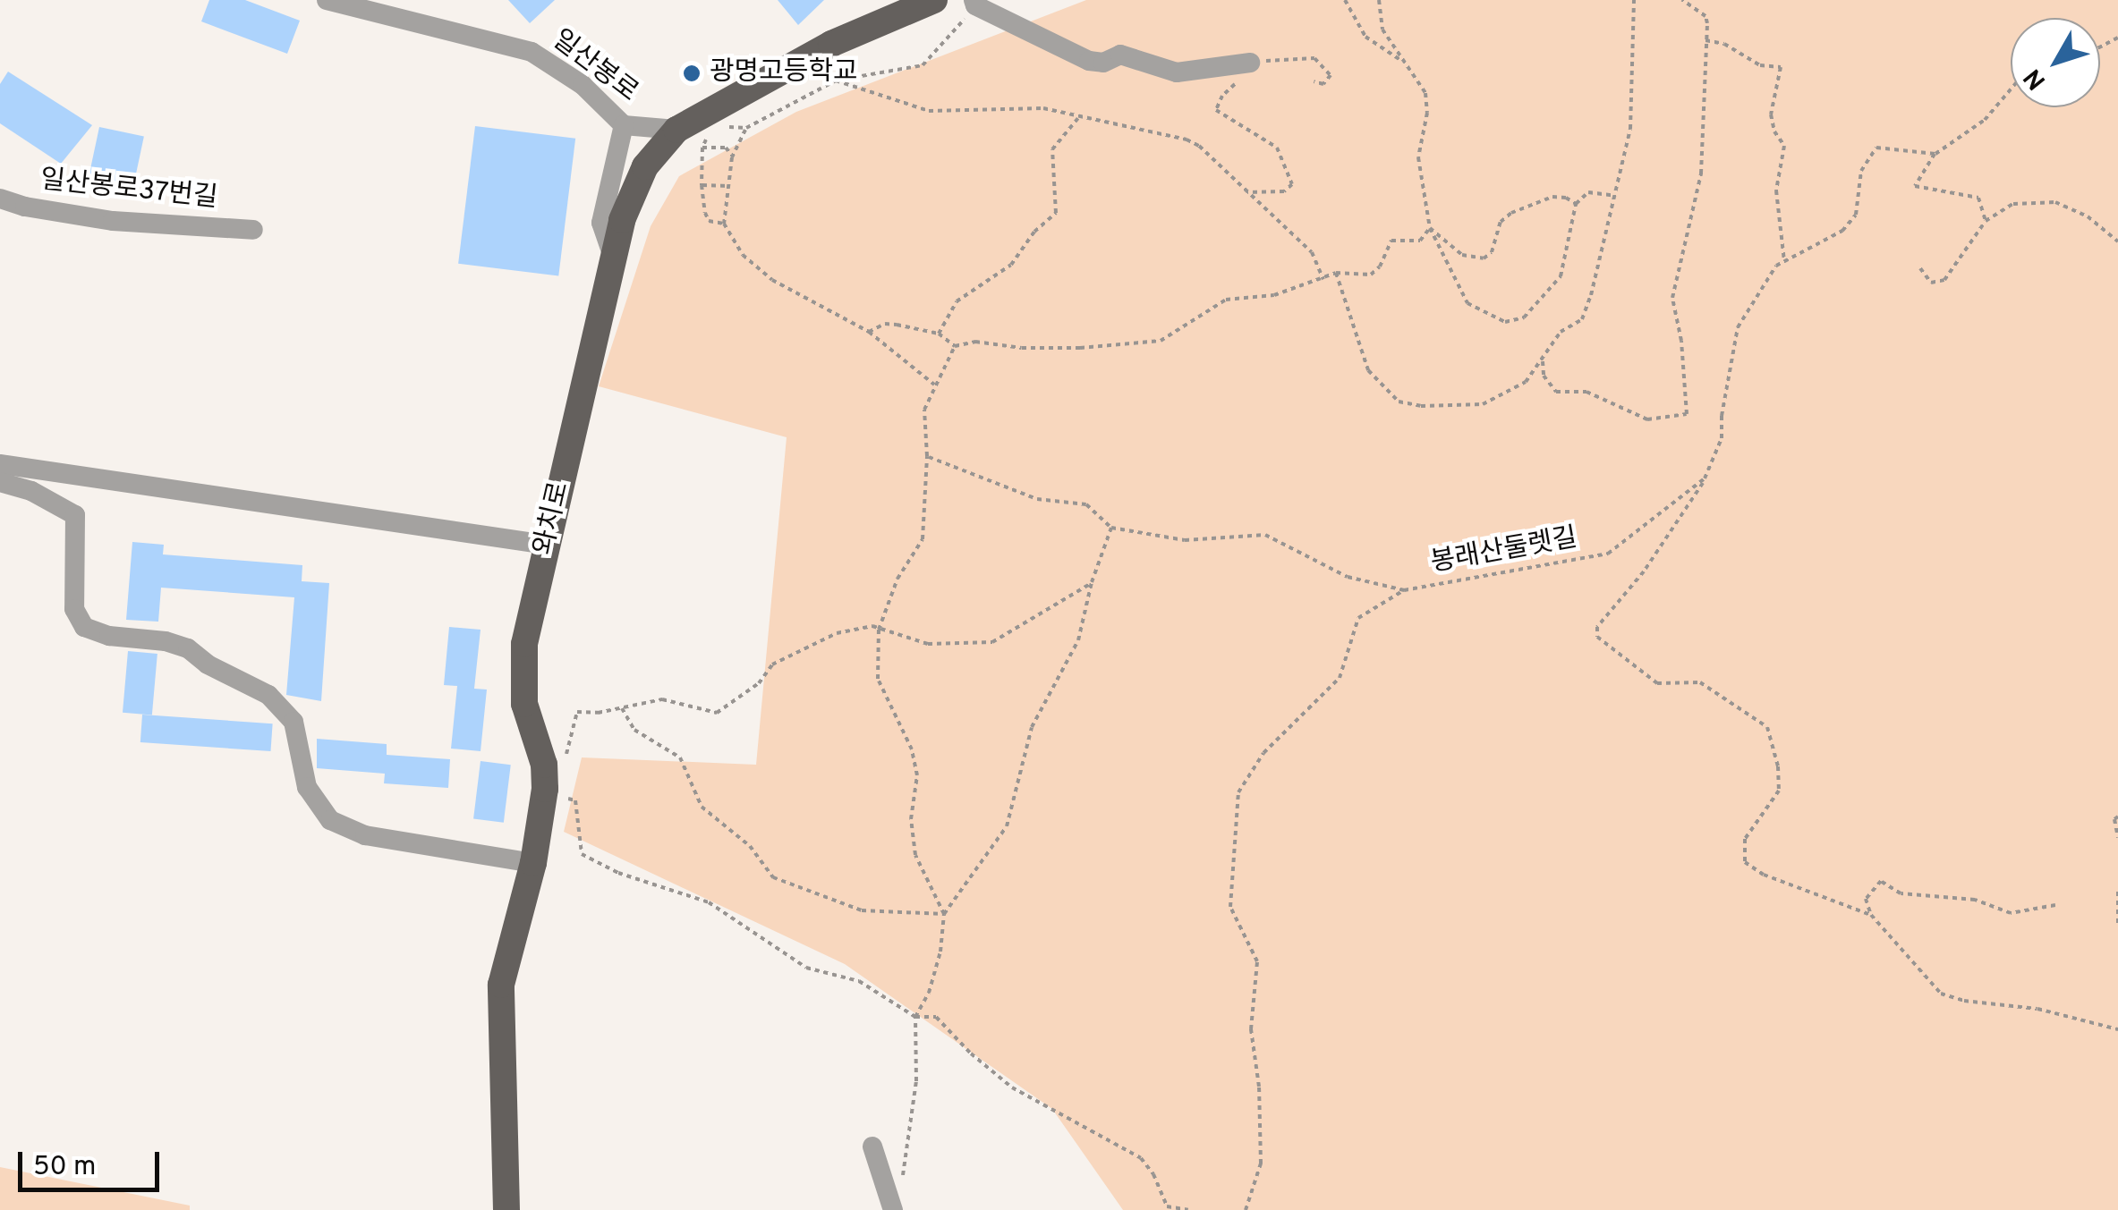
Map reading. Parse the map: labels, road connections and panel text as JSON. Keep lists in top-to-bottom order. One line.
{"streets":{"main road":["와치로"],"street":["일산봉로","일산봉로37번길"],"path":["봉래산둘렛길"]},"crossings":[["일산봉로","와치로"]],"places":["광명고등학교"],"scale_bar":"50 m","north":"bottom left"}
